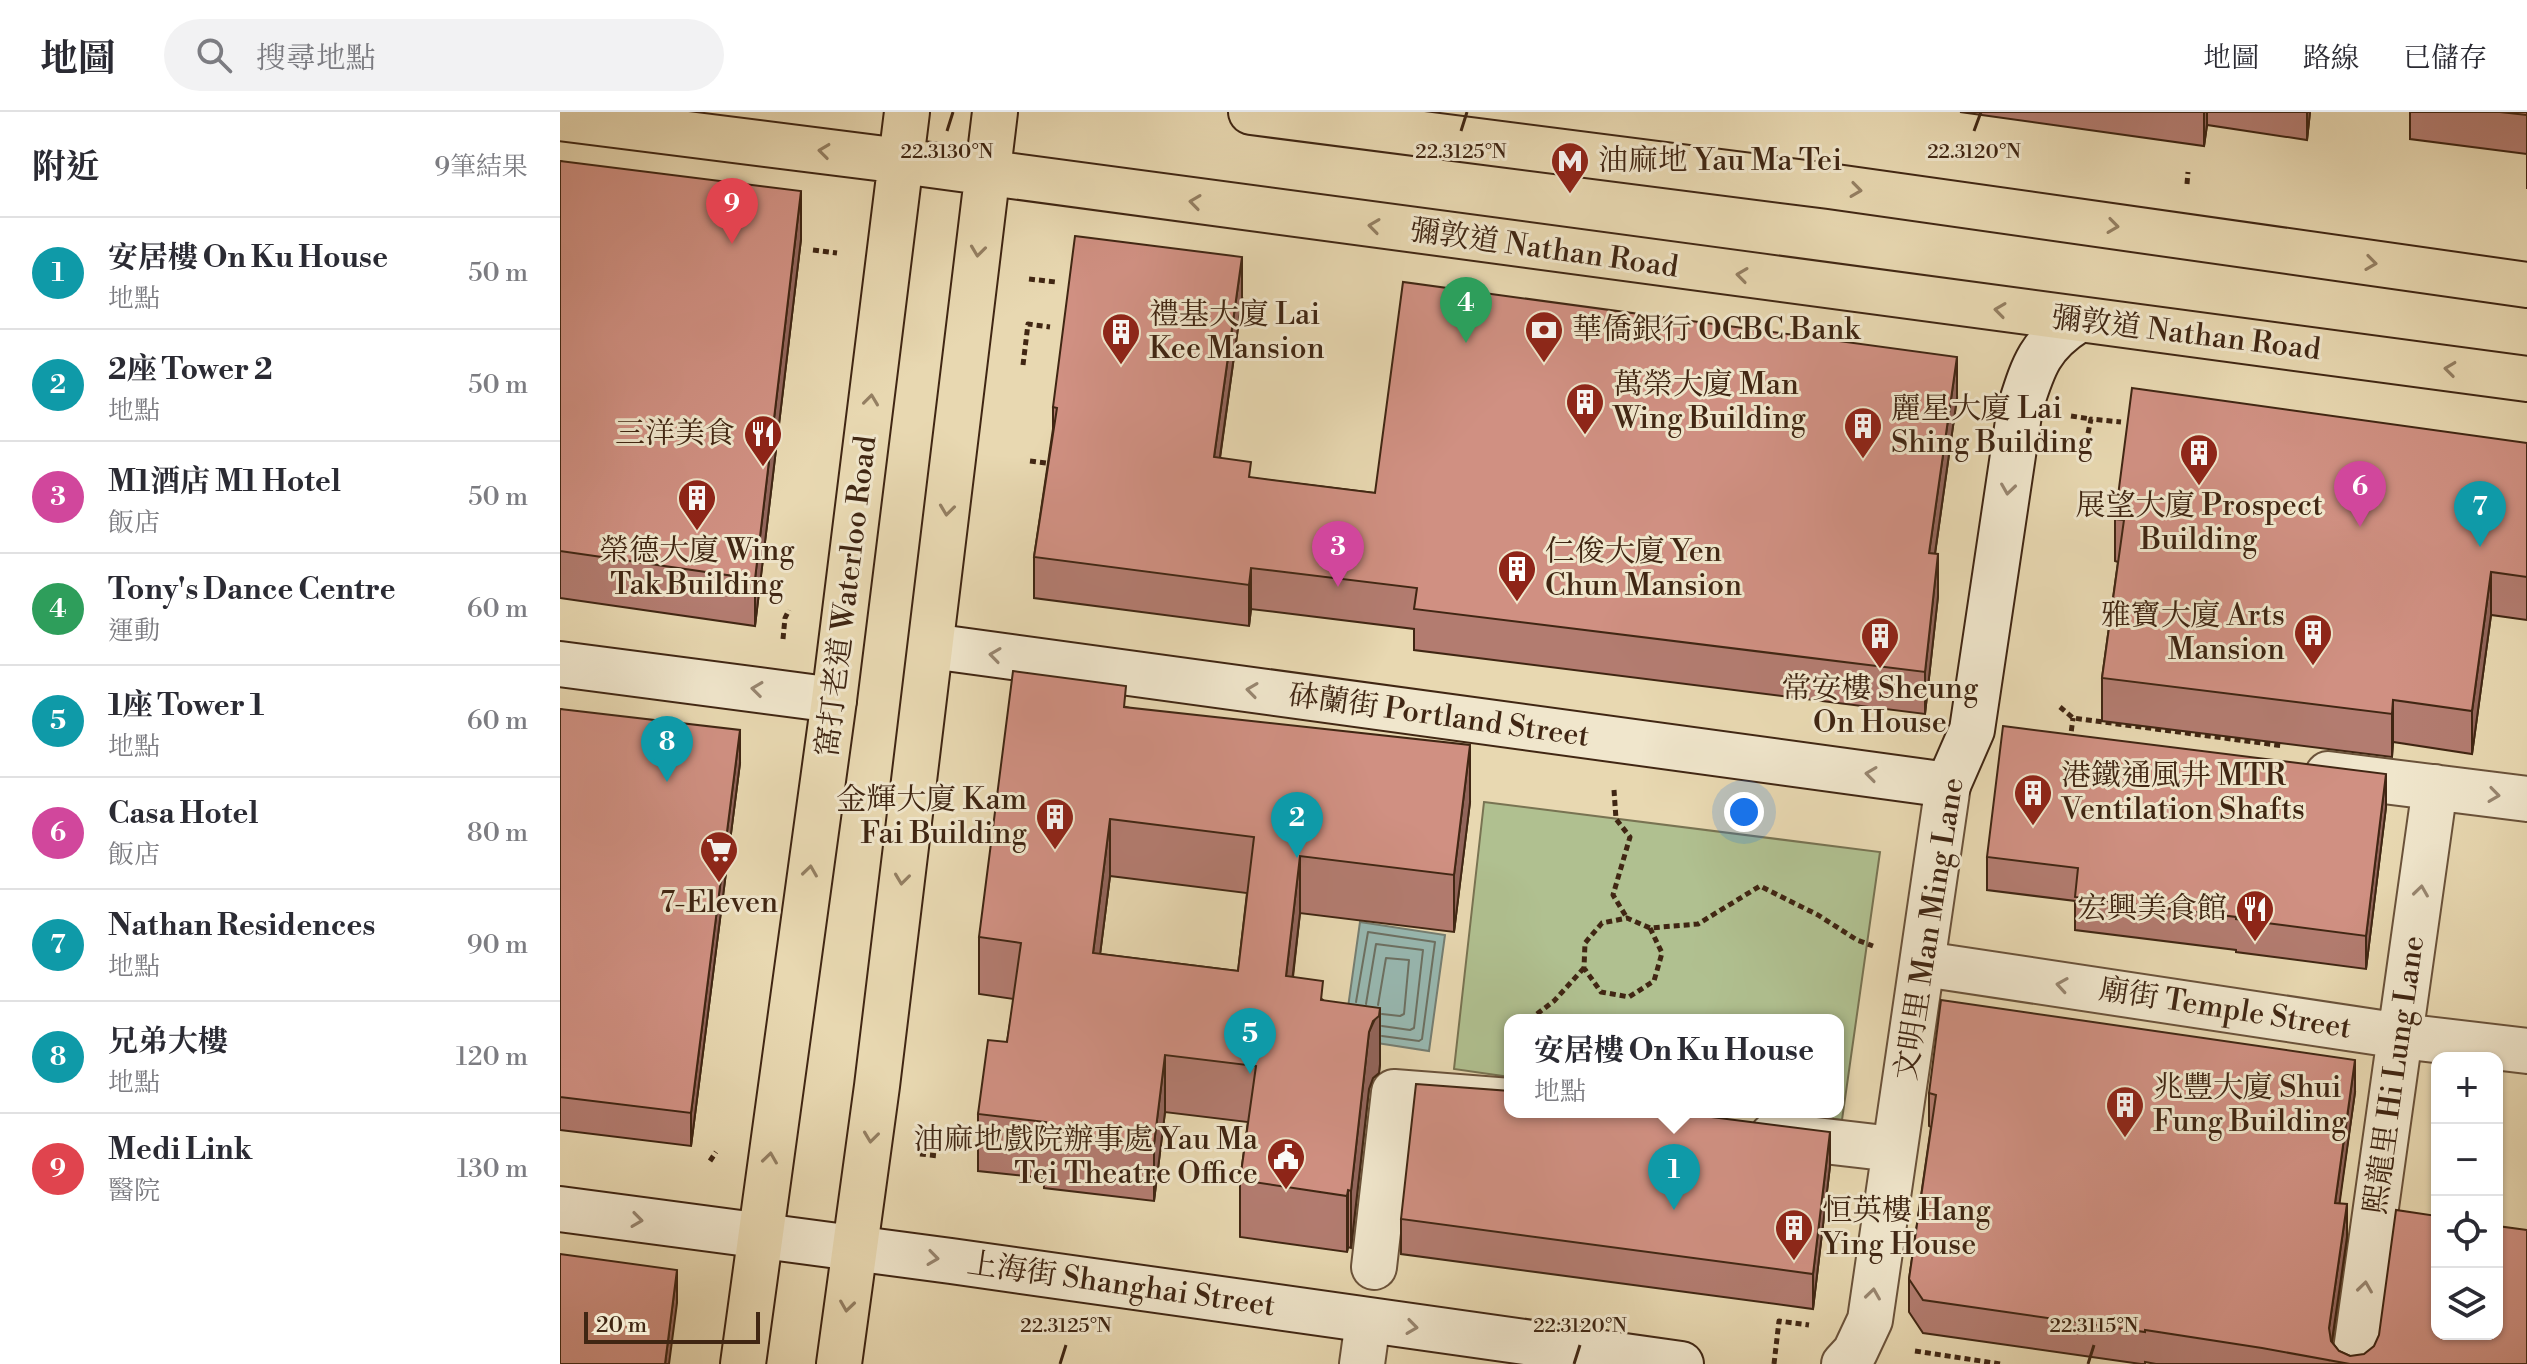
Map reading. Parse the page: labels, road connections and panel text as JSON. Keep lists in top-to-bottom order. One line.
{"streets":{"main road":["彌敦道 Nathan Road","窩打老道 Waterloo Road"],"street":["砵蘭街 Portland Street","文明里 Man Ming Lane","廟街 Temple Street","熙龍里 Hi Lung Lane","上海街 Shanghai Street"]},"crossings":[["彌敦道 Nathan Road","窩打老道 Waterloo Road"],["彌敦道 Nathan Road","文明里 Man Ming Lane"],["窩打老道 Waterloo Road","上海街 Shanghai Street"],["砵蘭街 Portland Street","文明里 Man Ming Lane"],["文明里 Man Ming Lane","廟街 Temple Street"],["廟街 Temple Street","熙龍里 Hi Lung Lane"]],"one_way":["砵蘭街 Portland Street","熙龍里 Hi Lung Lane","上海街 Shanghai Street"],"places":{"metro station":["油麻地 Yau Ma Tei"],"bank":["華僑銀行 OCBC Bank"],"building":["禮基大廈 Lai Kee Mansion","萬榮大廈 Man Wing Building","麗星大廈 Lai Shing Building","展望大廈 Prospect Building","榮德大廈 Wing Tak Building","仁俊大廈 Yen Chun Mansion","雅寶大廈 Arts Mansion","常安樓 Sheung On House","港鐵通風井 MTR Ventilation Shafts","金輝大廈 Kam Fai Building","兆豐大廈 Shui Fung Building","恒英樓 Hang Ying House"],"restaurant":["三洋美食","宏興美食館"],"supermarket":["7-Eleven"],"public building":["油麻地戲院辦事處 Yau Ma Tei Theatre Office"]},"scale_bar":"20 m","page":{"header":"地圖","search":"搜尋地點","nav":["地圖","路線","已儲存"],"heading":["附近","9筆結果"],"pins":["9","4","6","7","3","8","2","5","1"],"list":[{"mark":"1","name":"安居樓 On Ku House","note":"地點","value":"50 m"},{"mark":"2","name":"2座 Tower 2","note":"地點","value":"50 m"},{"mark":"3","name":"M1酒店 M1 Hotel","note":"飯店","value":"50 m"},{"mark":"4","name":"Tony's Dance Centre","note":"運動","value":"60 m"},{"mark":"5","name":"1座 Tower 1","note":"地點","value":"60 m"},{"mark":"6","name":"Casa Hotel","note":"飯店","value":"80 m"},{"mark":"7","name":"Nathan Residences","note":"地點","value":"90 m"},{"mark":"8","name":"兄弟大樓","note":"地點","value":"120 m"},{"mark":"9","name":"Medi Link","note":"醫院","value":"130 m"}],"popup":["安居樓 On Ku House","地點"],"map_buttons":["+","−"],"scale":"20 m"},"coordinates":["22.3130°N","22.3125°N","22.3120°N","22.3115°N"]}
